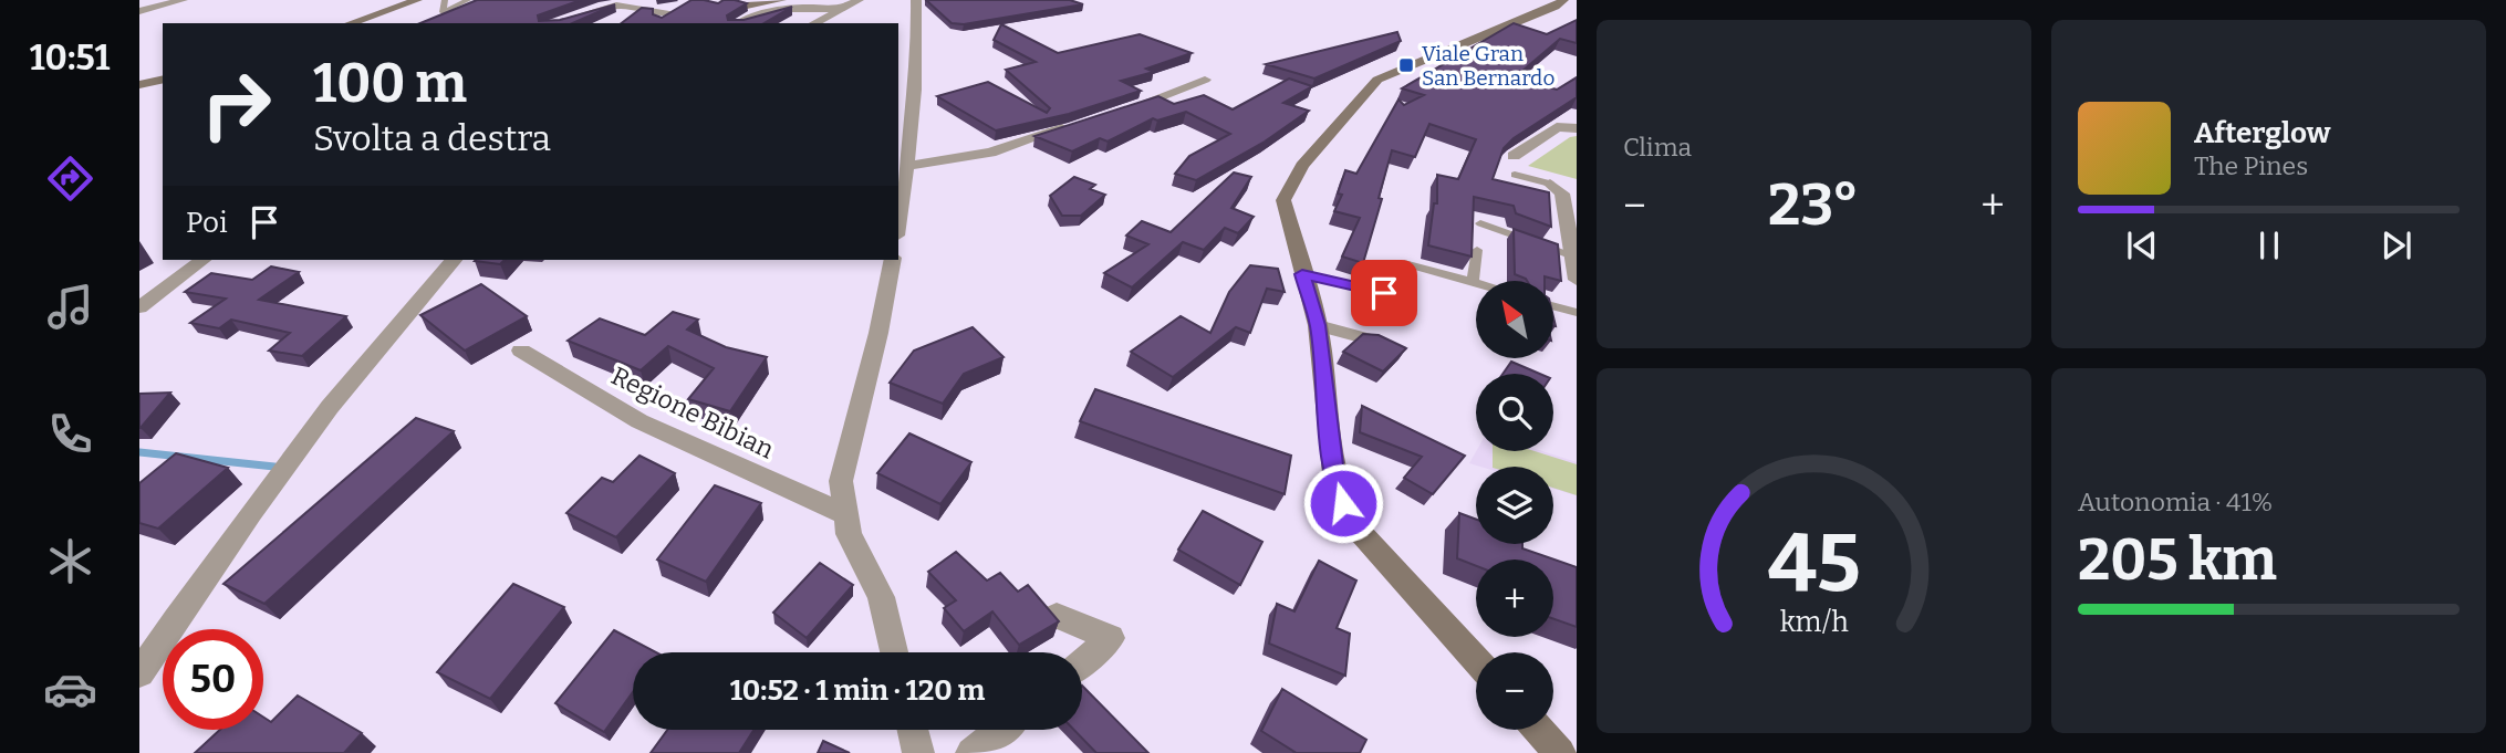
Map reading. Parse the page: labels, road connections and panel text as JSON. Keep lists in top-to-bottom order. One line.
{"streets":{"street":["Regione Bibian"]},"places":{"transit":["Viale Gran San Bernardo"]},"north":"top left","page":{"tabs":"10:51","tile":["Clima",["Autonomia · 41%","205 km"]],"turn":["100 m","Svolta a destra"],"song":["Afterglow","The Pines"],"heat":["−","23°","+"],"then":"Poi","map_buttons":["+","−"],"limit":"50","trip":"10:52 · 1 min · 120 m","gauge":["45","km/h"]}}
